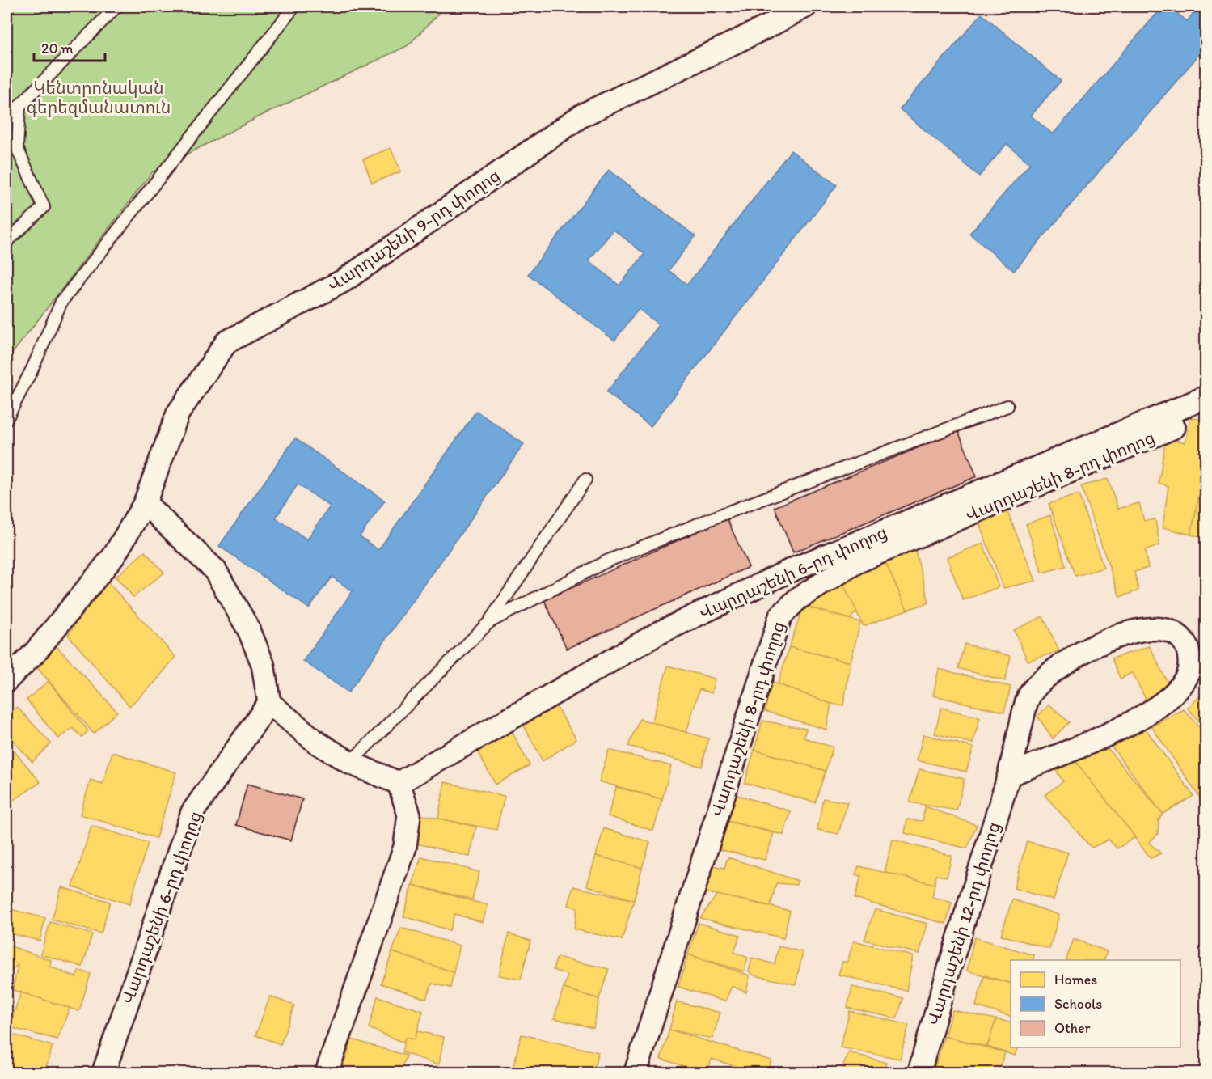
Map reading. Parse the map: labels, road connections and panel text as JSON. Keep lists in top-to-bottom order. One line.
{"streets":{"street":["Վարդաշենի 9-րդ փողոց","Վարդաշենի 8-րդ փողոց","Վարդաշենի 6-րդ փողոց","Վարդաշենի 12-րդ փողոց"]},"parks":["Կենտրոնական գերեզմանատուն"],"legend":["Homes","Schools","Other"],"scale_bar":"20 m"}
